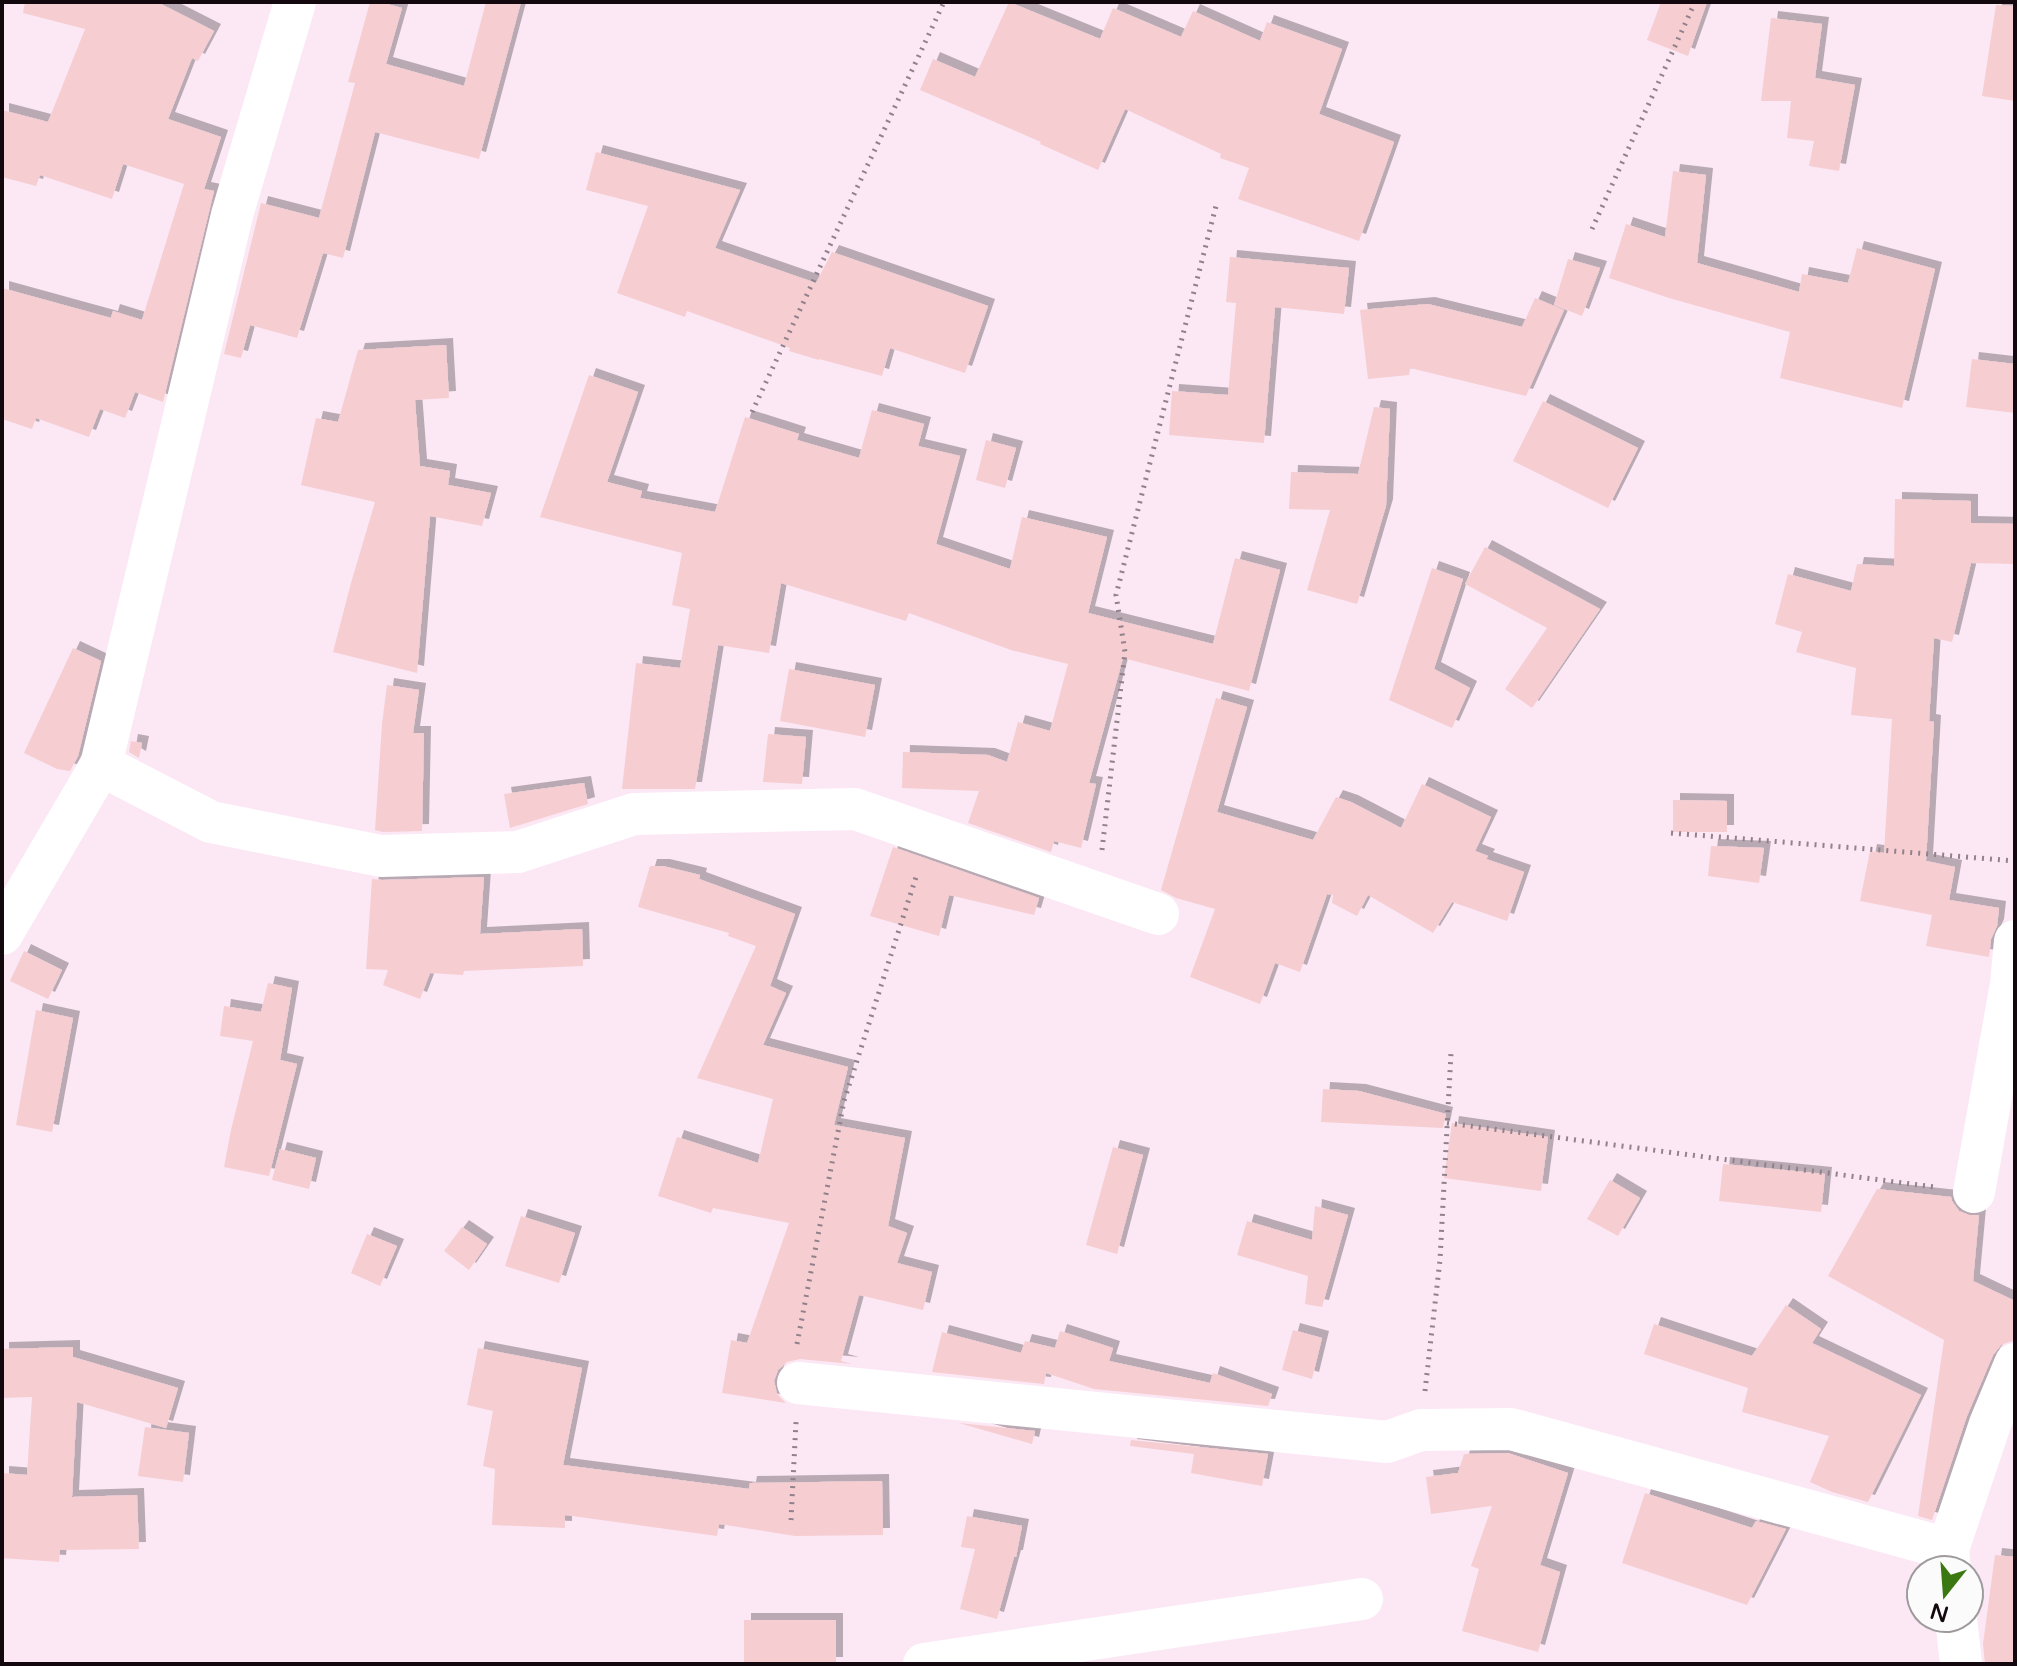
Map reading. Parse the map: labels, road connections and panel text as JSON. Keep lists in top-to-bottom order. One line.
{"north":"bottom"}
